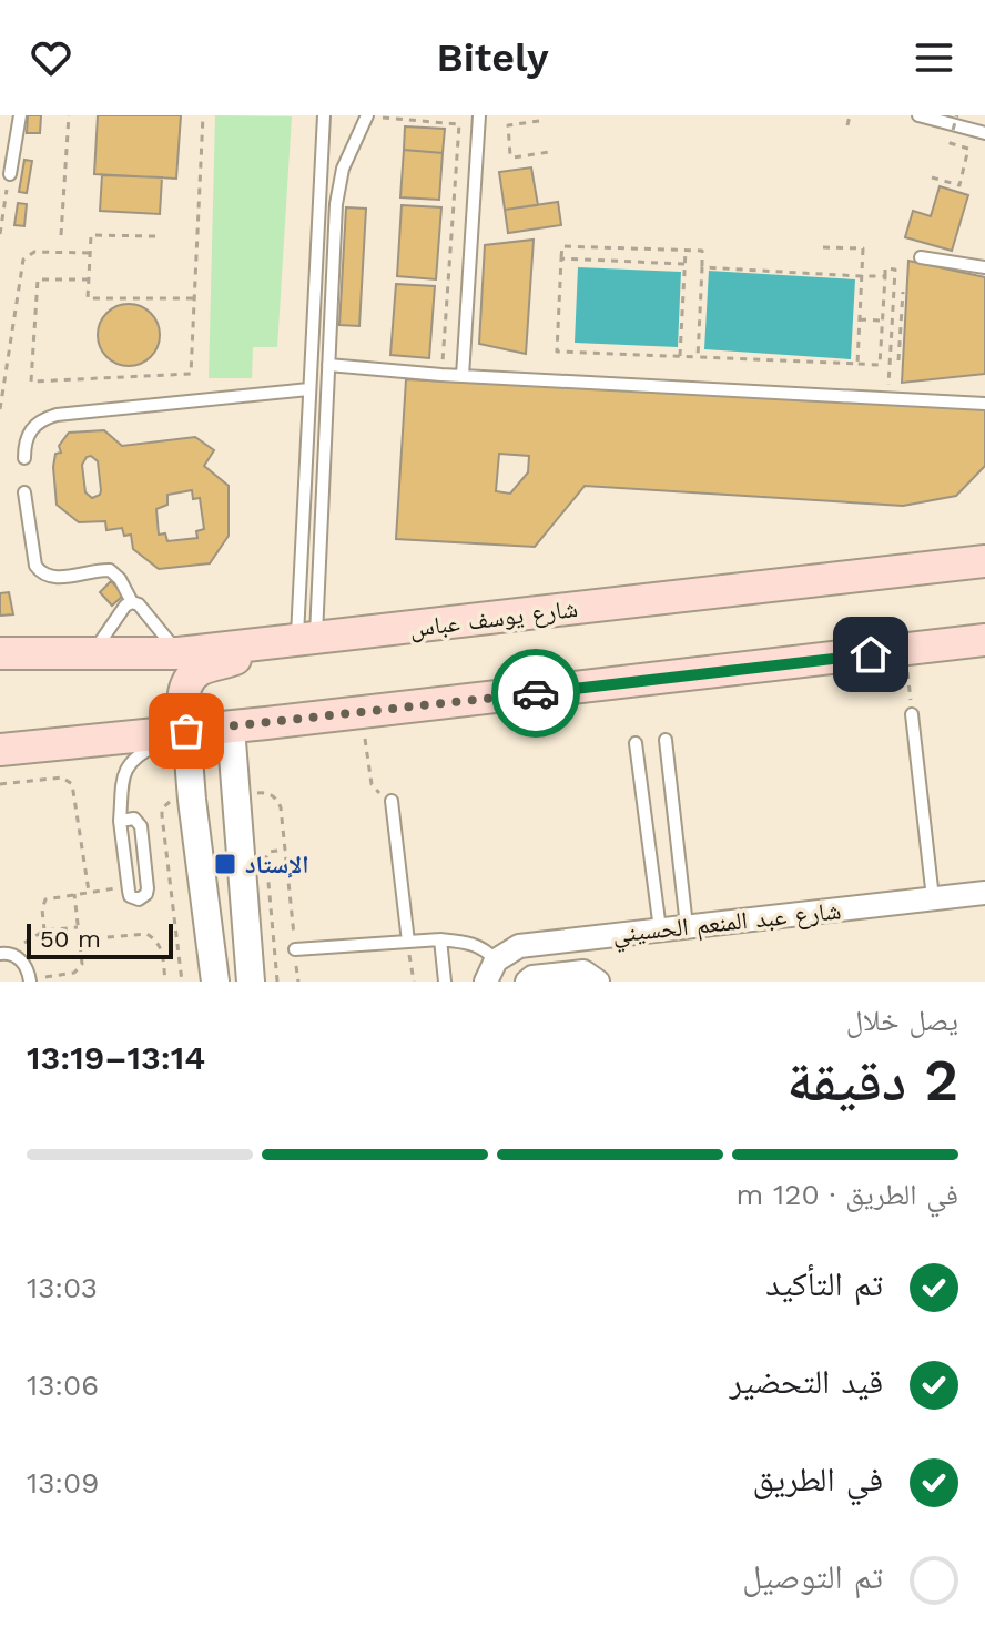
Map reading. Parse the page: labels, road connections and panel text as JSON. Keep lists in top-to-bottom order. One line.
{"streets":{"main road":["شارع يوسف عباس"],"street":["شارع عبد المنعم الحسيني"]},"places":{"transit":["الإستاد"]},"scale_bar":"50 m","page":{"header":"Bitely","scale":"50 m","heading":["2 دقيقة","يصل خلال","13:14–13:19"],"bar":"في الطريق · 120 m","list":[["تم التأكيد","13:03"],["قيد التحضير","13:06"],["في الطريق","13:09"],"تم التوصيل"]}}
